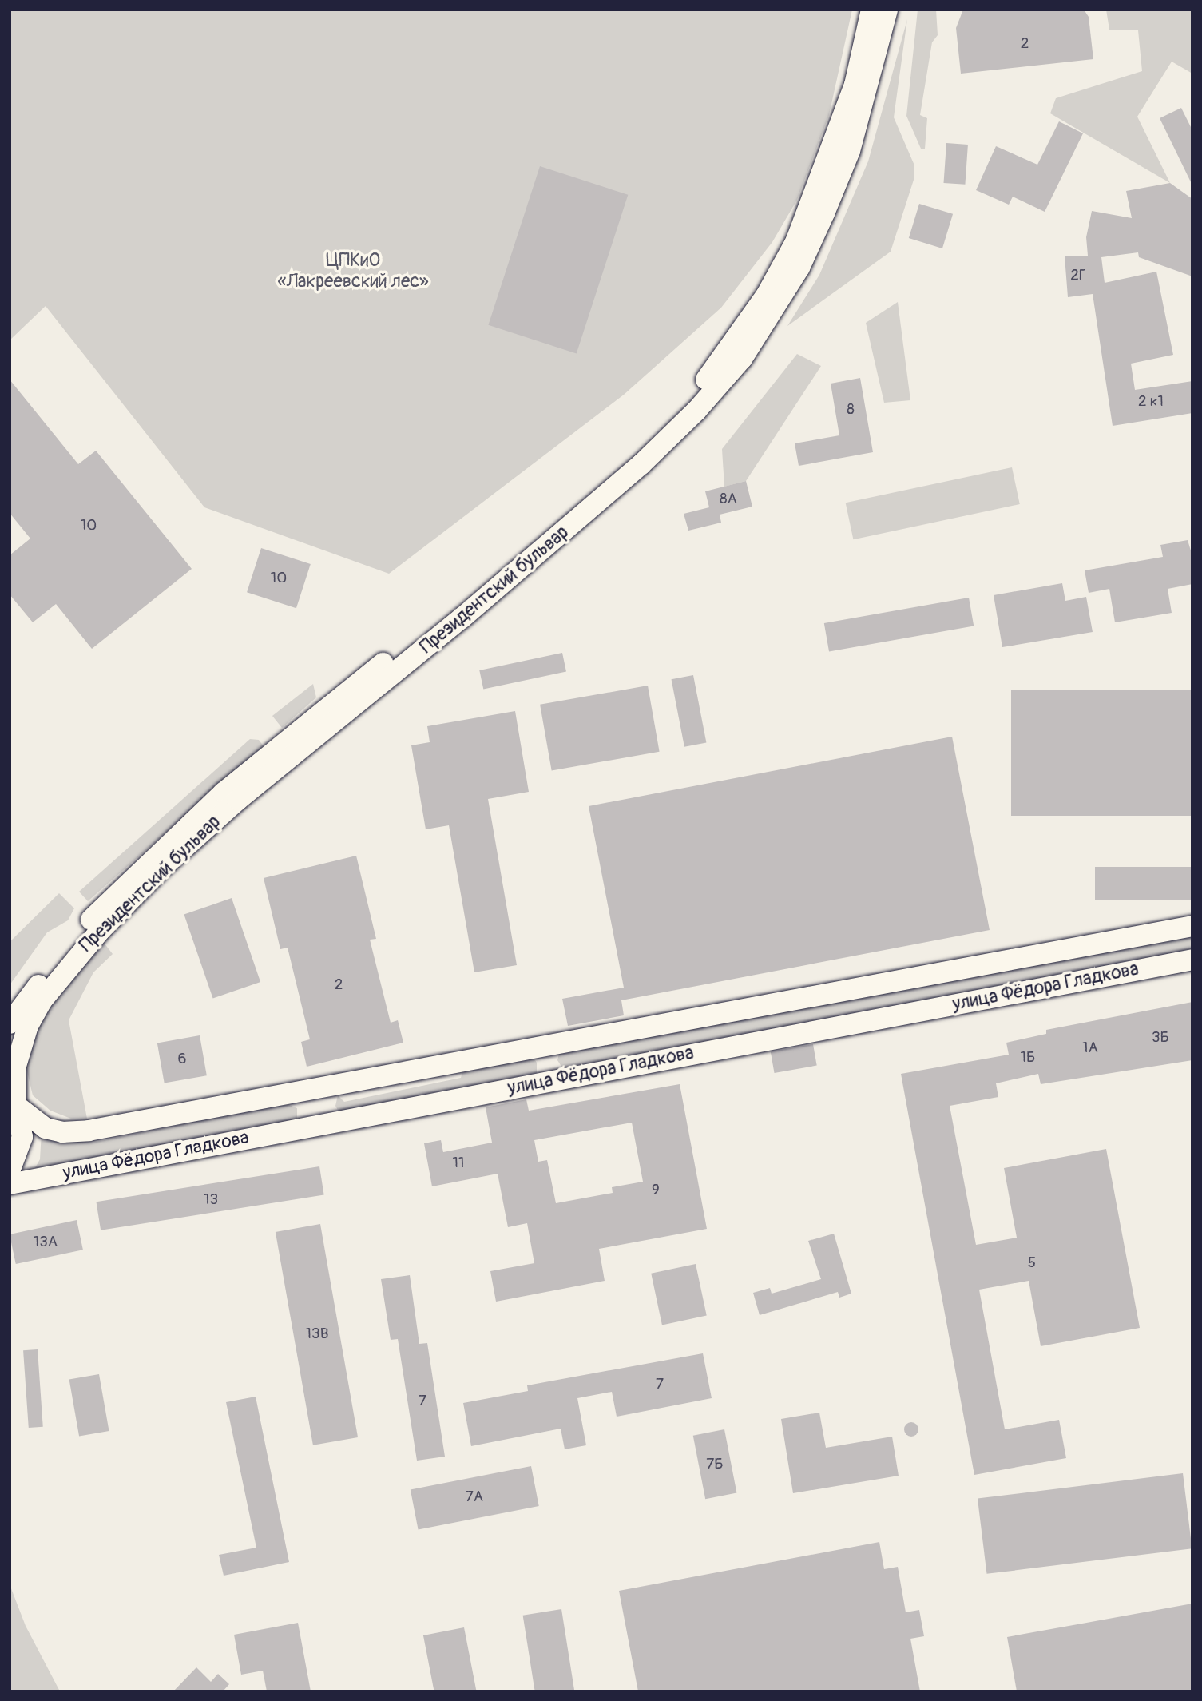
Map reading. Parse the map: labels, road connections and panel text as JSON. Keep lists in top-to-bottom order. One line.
{"streets":{"main road":["Президентский бульвар","улица Фёдора Гладкова"]},"crossings":[["Президентский бульвар","улица Фёдора Гладкова"]],"parks":["ЦПКиО «Лакреевский лес»"],"house_numbers":["2","2Г","2 к1","8","8А","10","10","2","3Б","1А","1Б","6","11","9","13","13А","5","13В","7","7","7Б","7А"]}
